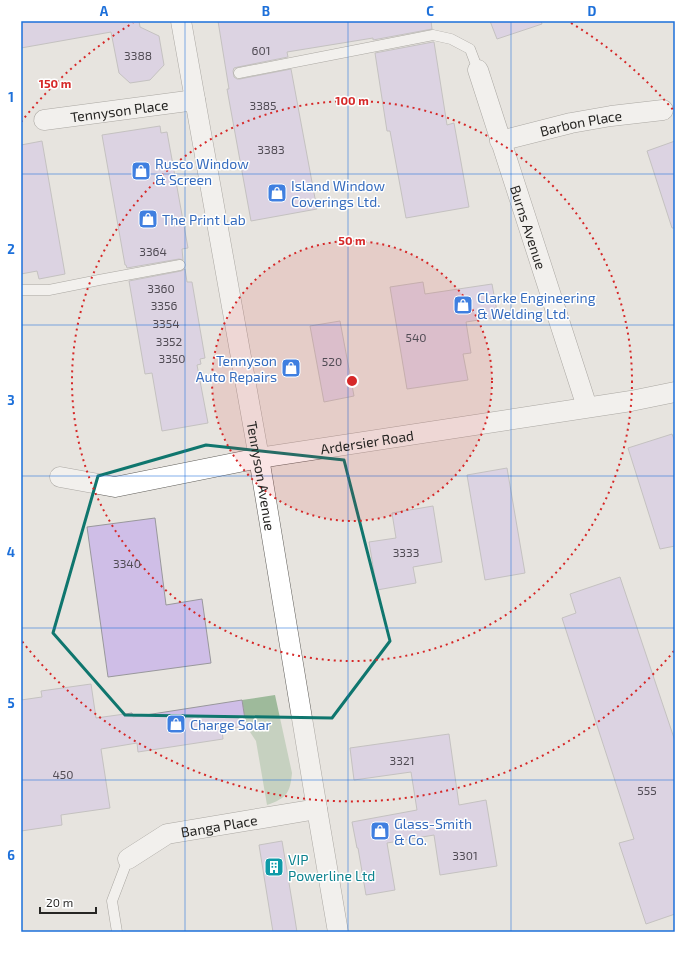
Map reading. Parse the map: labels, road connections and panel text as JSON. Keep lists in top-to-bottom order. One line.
{"streets":{"street":["Tennyson Place","Barbon Place","Burns Avenue","Ardersier Road","Tennyson Avenue","Banga Place"]},"crossings":[["Tennyson Place","Tennyson Avenue"],["Barbon Place","Burns Avenue"],["Burns Avenue","Ardersier Road"],["Ardersier Road","Tennyson Avenue"],["Tennyson Avenue","Banga Place"]],"places":{"shop":["Rusco Window & Screen","Island Window Coverings Ltd.","The Print Lab","Clarke Engineering & Welding Ltd.","Tennyson Auto Repairs","Charge Solar","Glass-Smith & Co."],"building":["VIP Powerline Ltd"]},"house_numbers":["601","3388","3385","3383","3364","3360","3356","3354","540","3352","3350","520","3333","3340","3321","450","555","3301"],"scale_bar":"20 m","grid":{"columns":["A","B","C","D"],"rows":["1","2","3","4","5","6"]},"rings":["150 m","100 m","50 m"]}
